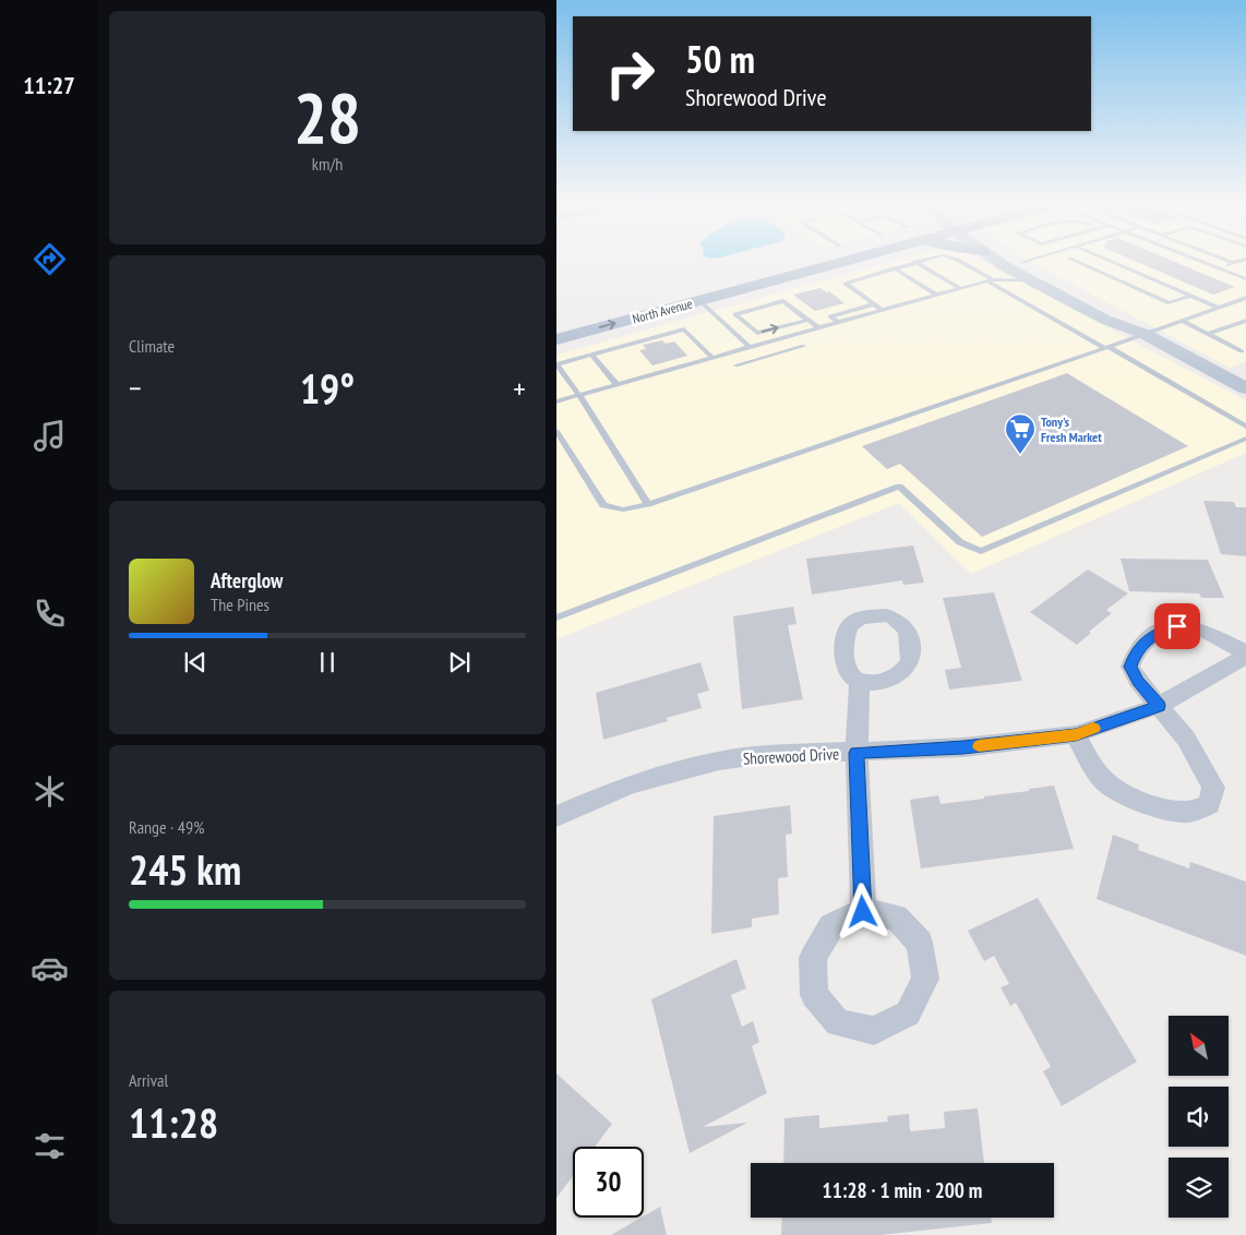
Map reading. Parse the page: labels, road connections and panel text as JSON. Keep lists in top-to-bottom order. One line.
{"streets":{"main road":["North Avenue"],"street":["Shorewood Drive"]},"one_way":["North Avenue"],"places":{"supermarket":["Tony's Fresh Market"]},"north":"top left","page":{"tabs":"11:27","tile":[["28","km/h"],"Climate",["Range · 49%","245 km"],["Arrival","11:28"]],"turn":["50 m","Shorewood Drive"],"heat":["−","19°","+"],"song":["Afterglow","The Pines"],"limit":"30","trip":"11:28 · 1 min · 200 m"}}
